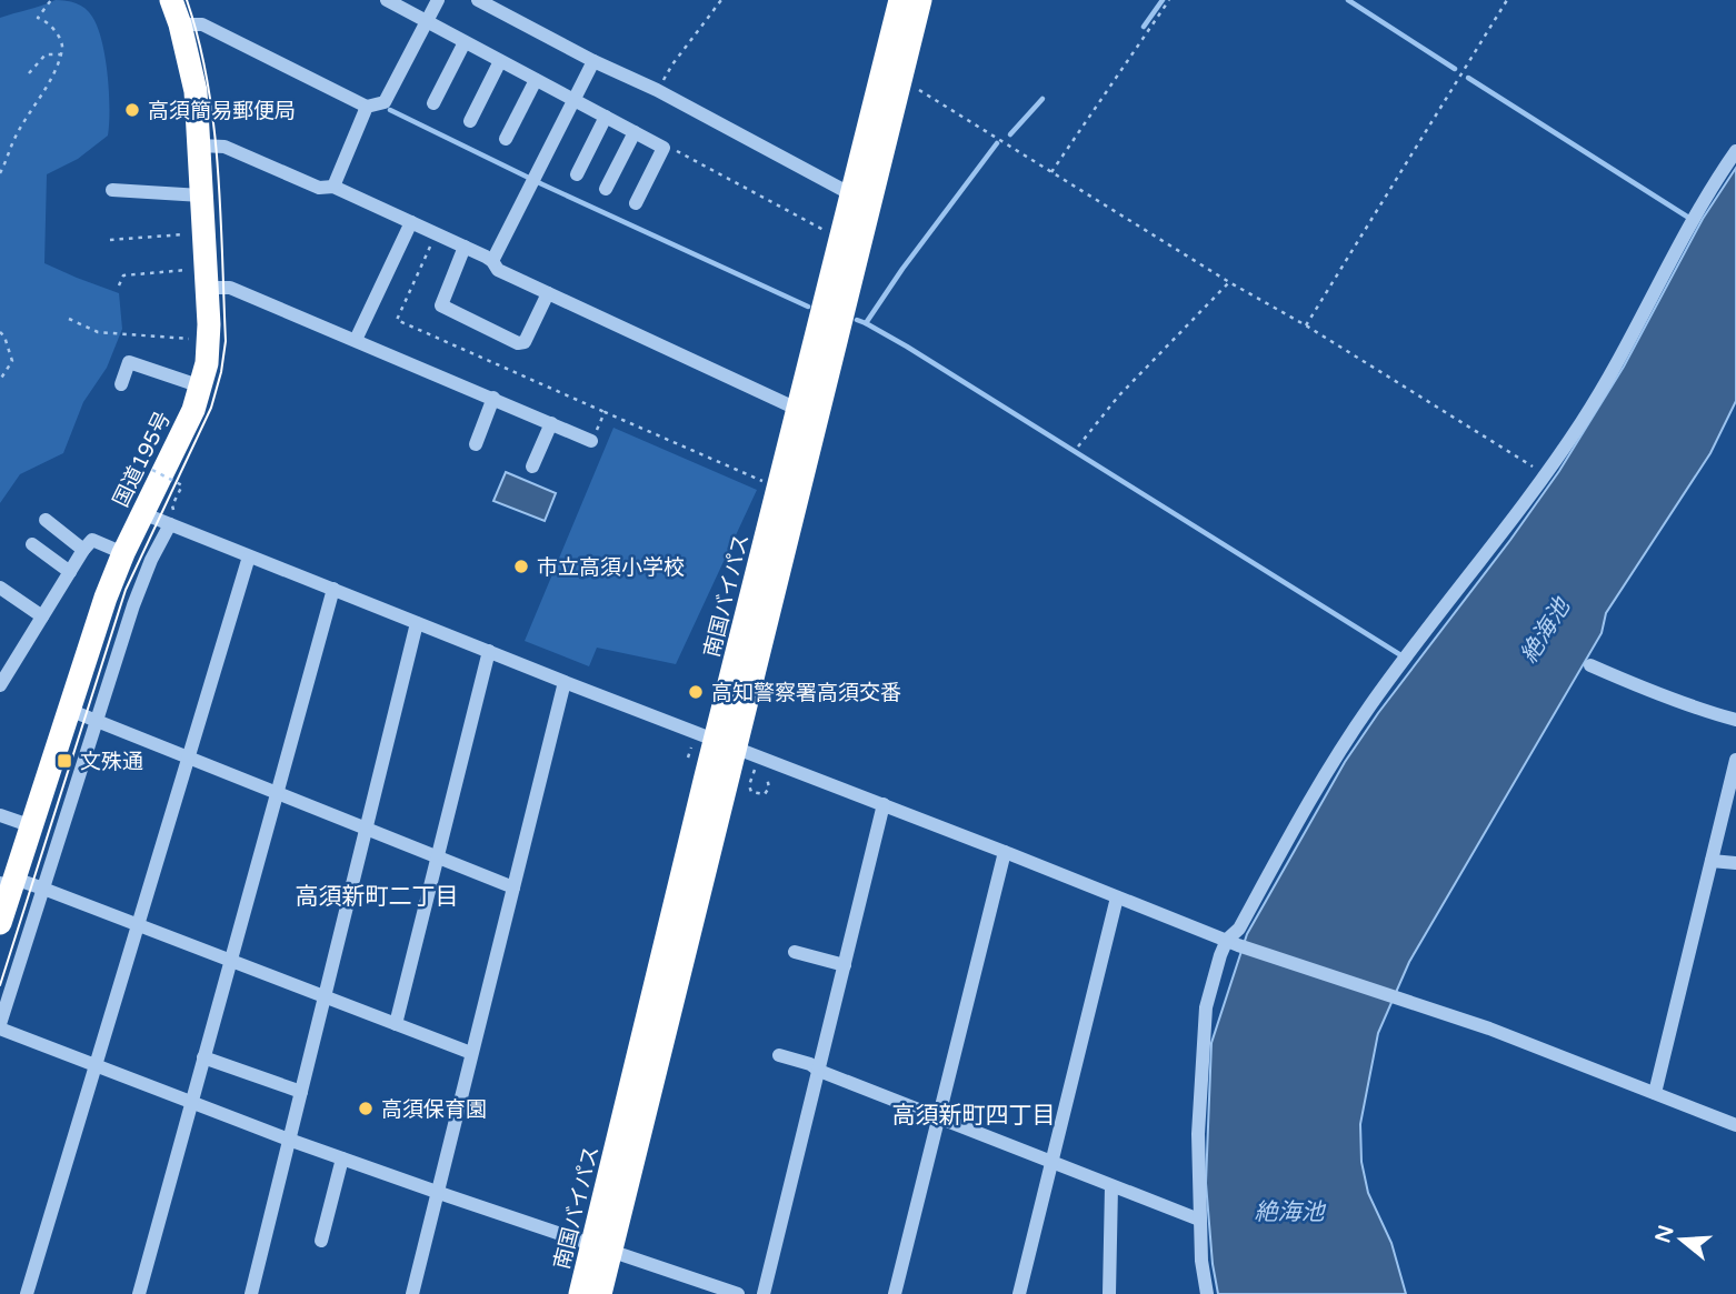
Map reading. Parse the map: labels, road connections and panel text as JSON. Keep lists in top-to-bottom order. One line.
{"streets":{"highway":["国道195号","南国バイパス"]},"districts":["高須新町二丁目","高須新町四丁目"],"water":["絶海池"],"places":{"other":["高須簡易郵便局","市立高須小学校","高知警察署高須交番","高須保育園"],"transit":["文殊通"]},"north":"left"}
